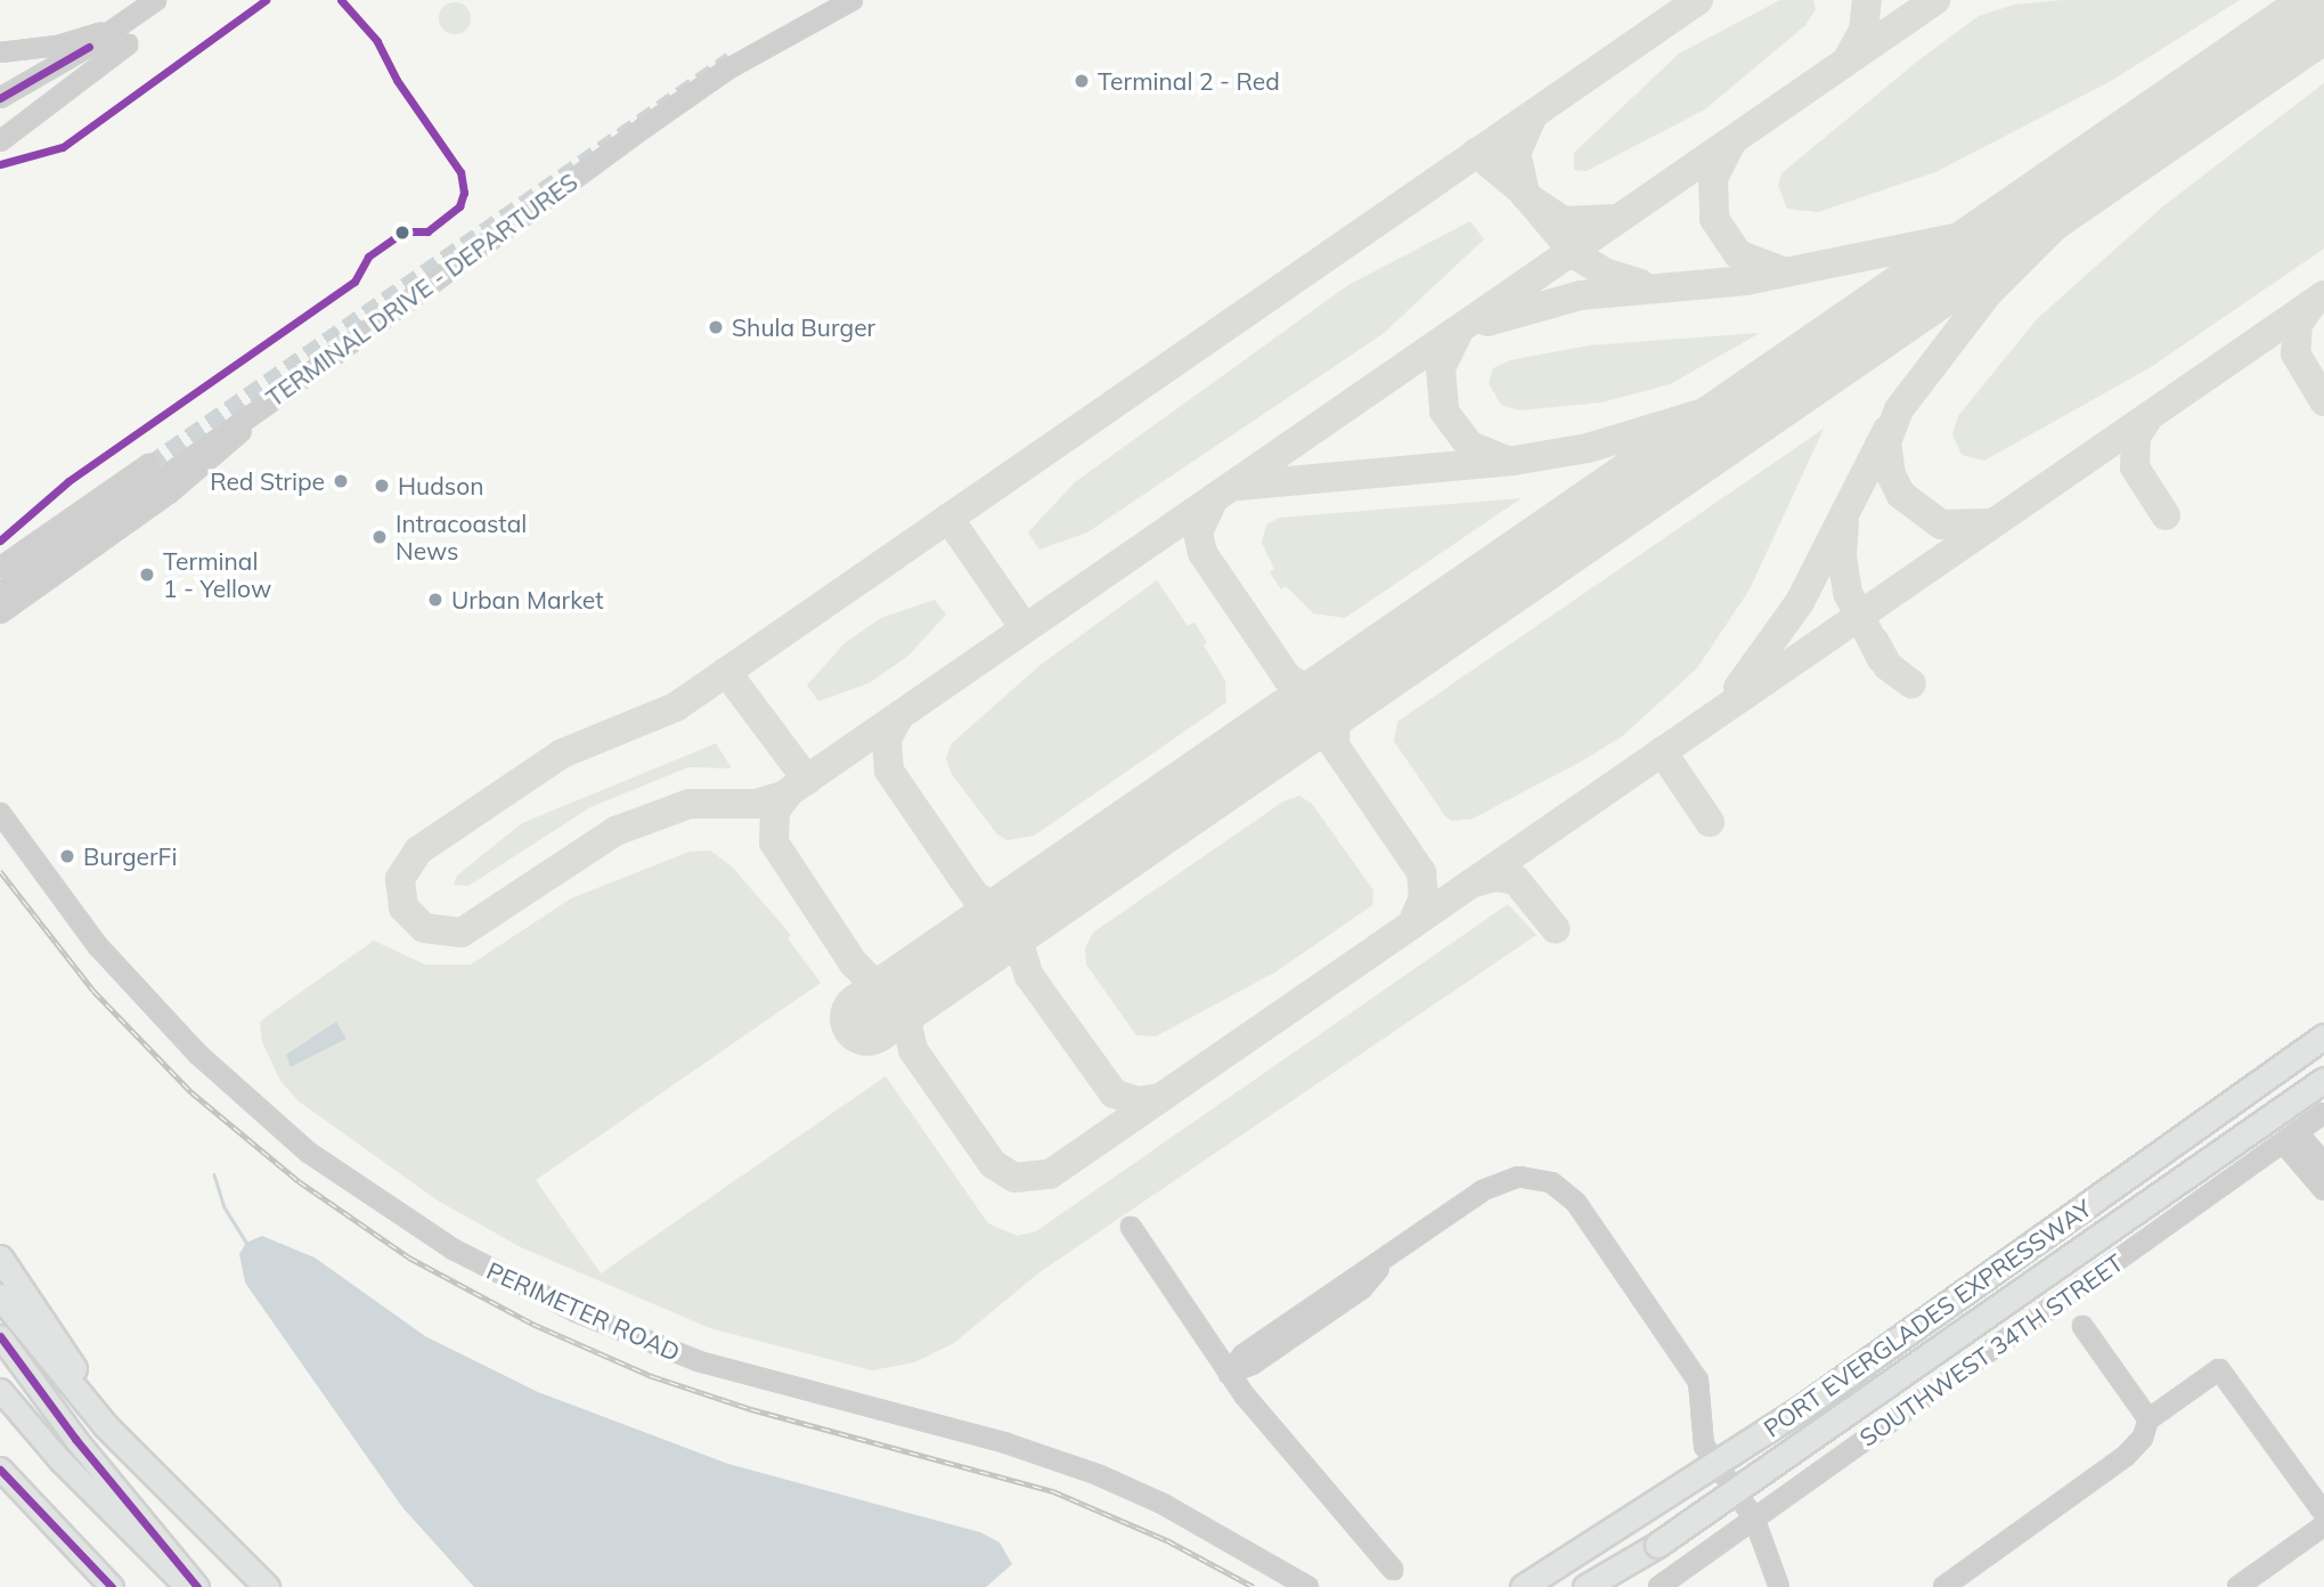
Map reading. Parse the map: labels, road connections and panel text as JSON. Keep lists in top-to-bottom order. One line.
{"streets":{"highway":["PORT EVERGLADES EXPRESSWAY"],"street":["TERMINAL DRIVE - DEPARTURES","PERIMETER ROAD","SOUTHWEST 34TH STREET"]},"places":["Terminal 2 - Red","Shula Burger","Red Stripe","Hudson","Intracoastal News","Terminal 1 - Yellow","Urban Market","BurgerFi"],"lines":["transit line 1"]}
